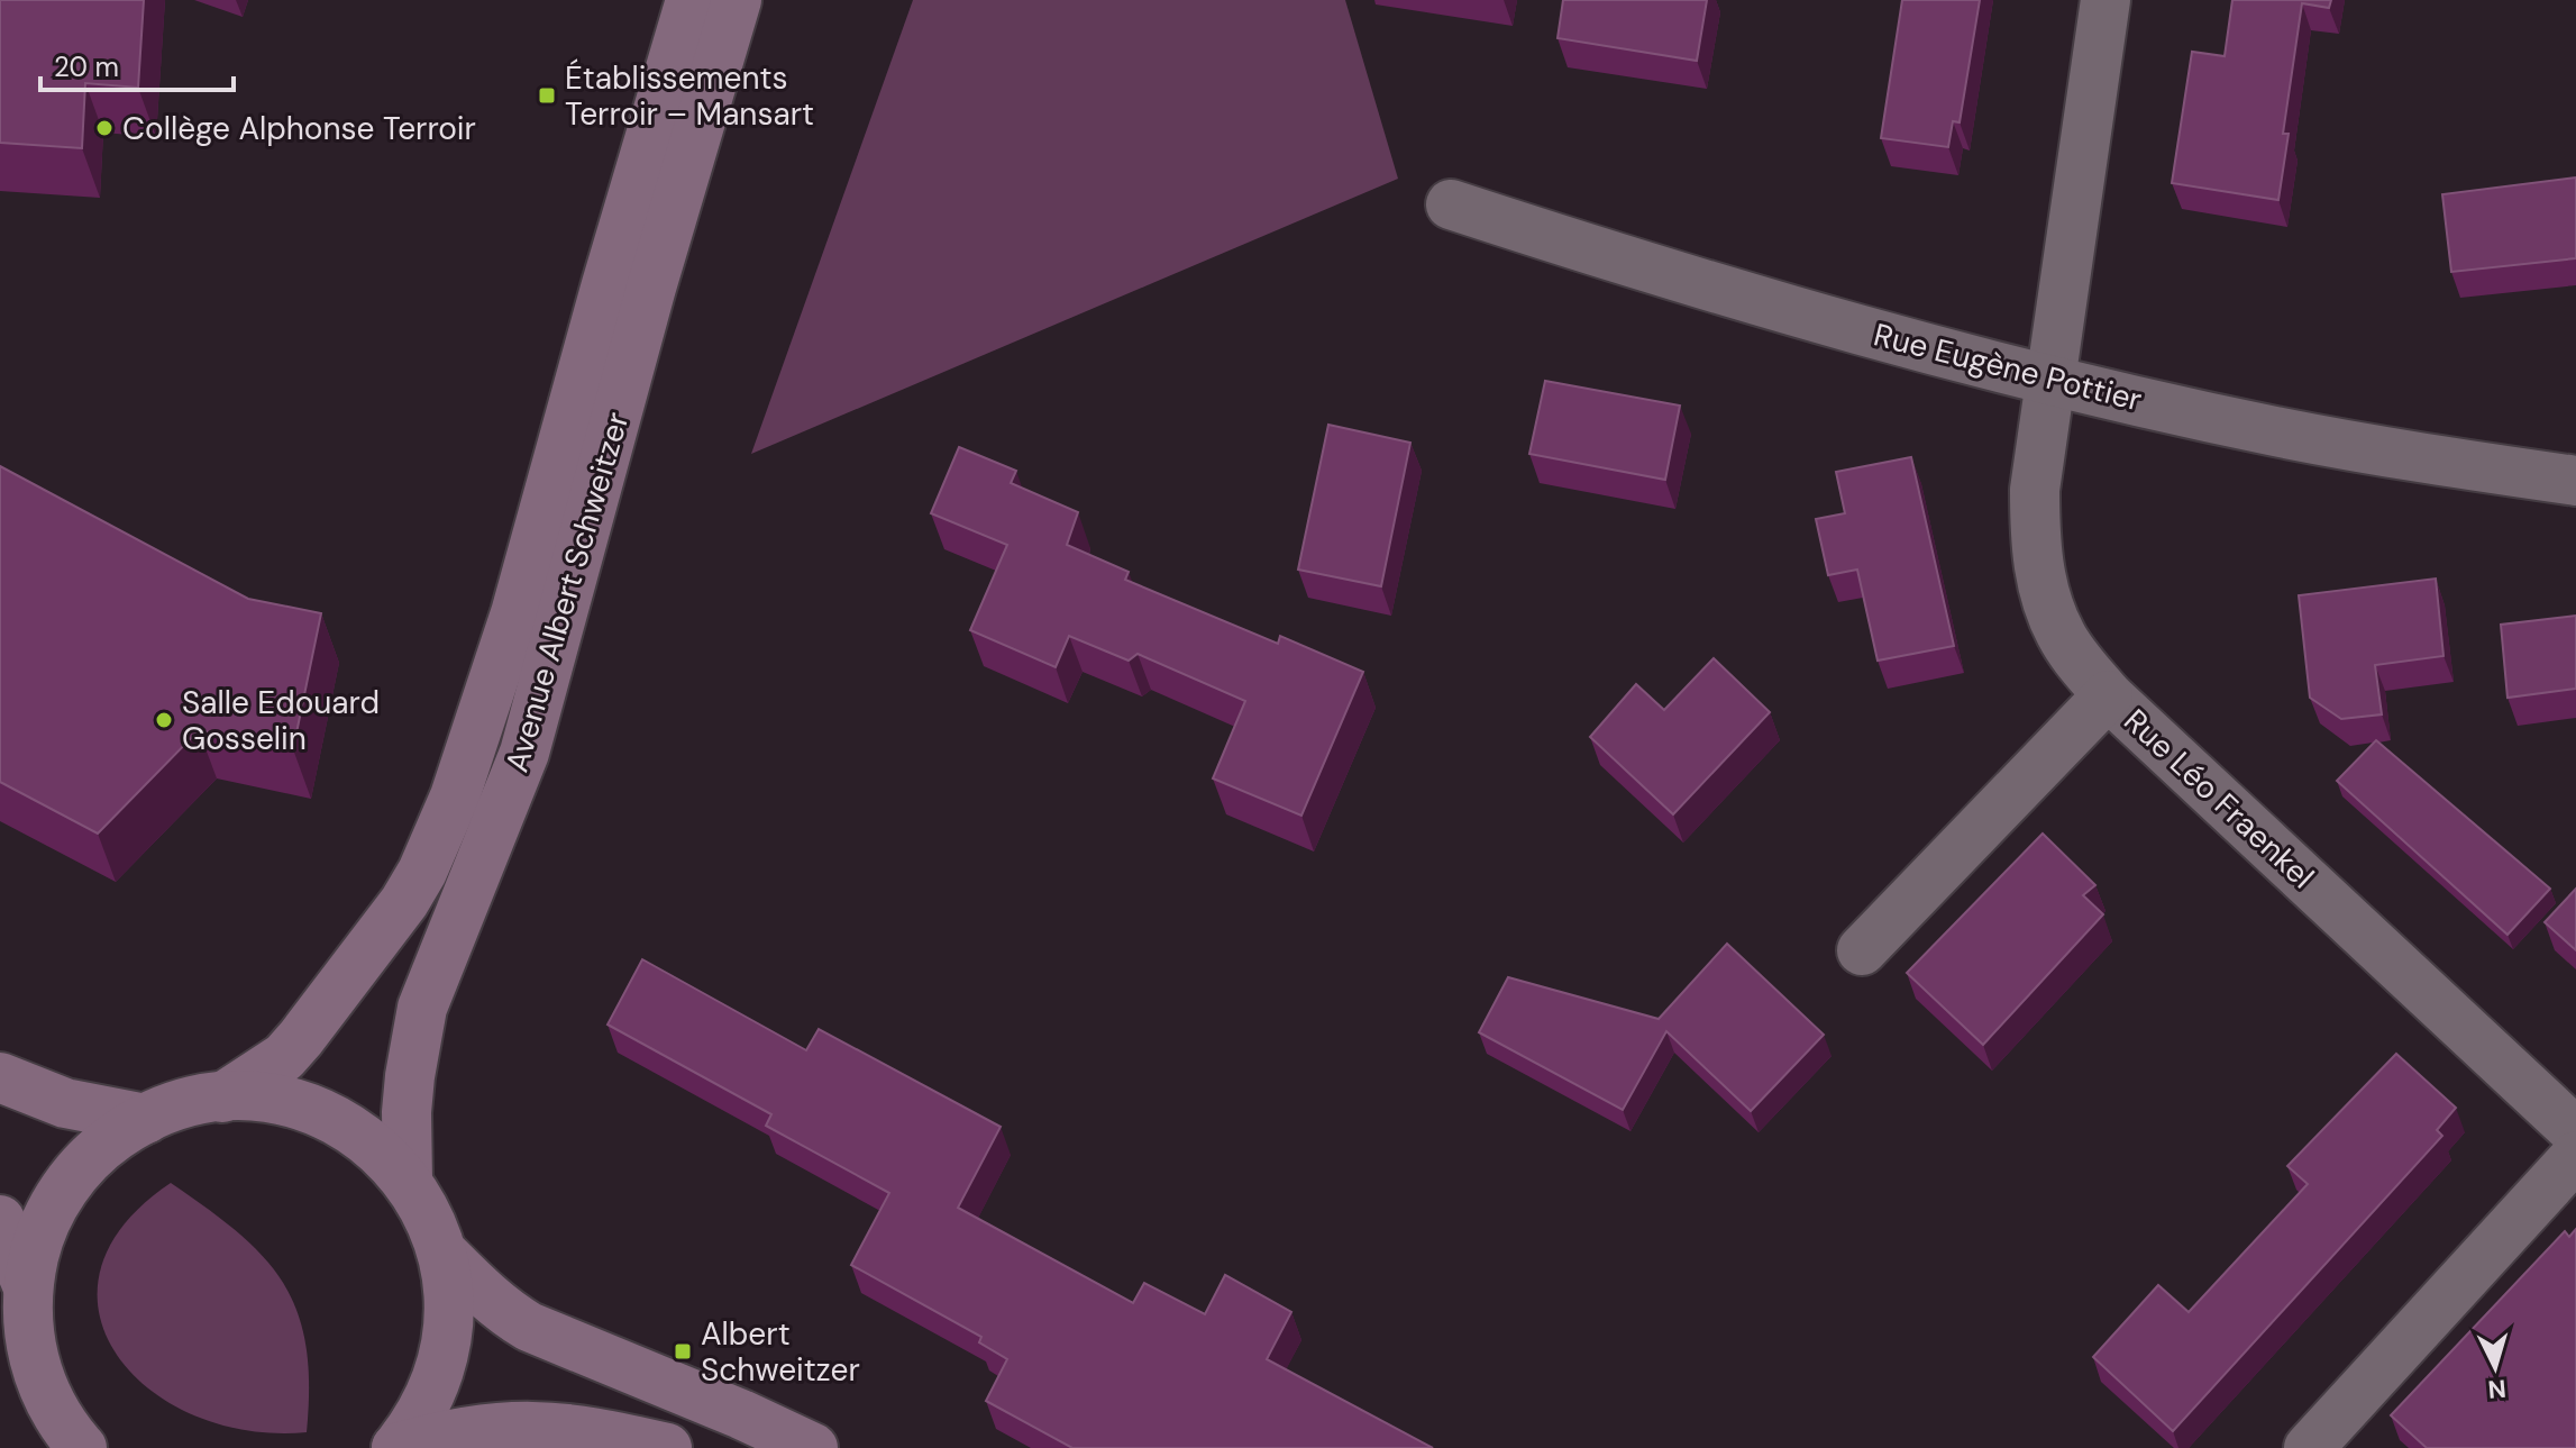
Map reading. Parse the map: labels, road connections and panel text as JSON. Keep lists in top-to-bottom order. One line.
{"streets":{"main road":["Avenue Albert Schweitzer"],"street":["Rue Eugène Pottier","Rue Léo Fraenkel"]},"crossings":[["Rue Eugène Pottier","Rue Léo Fraenkel"]],"places":{"transit":["Établissements Terroir – Mansart","Albert Schweitzer"],"other":["Collège Alphonse Terroir","Salle Edouard Gosselin"]},"scale_bar":"20 m","north":"bottom"}
